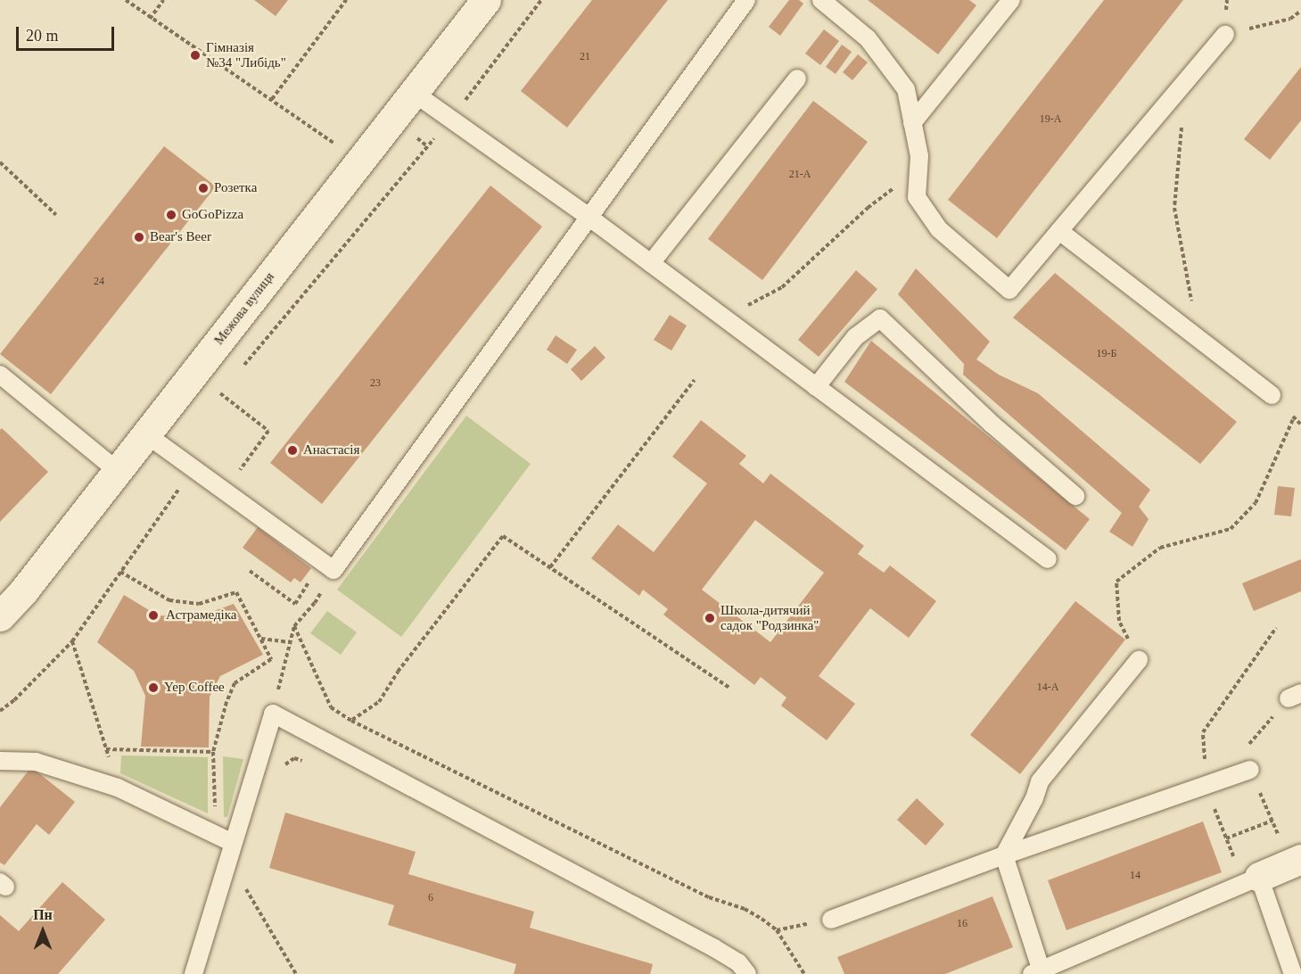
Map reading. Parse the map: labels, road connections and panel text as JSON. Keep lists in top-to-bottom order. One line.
{"streets":{"street":["Межова вулиця"]},"places":["Гімназія №34 \"Либідь\"","Розетка","GoGoPizza","Bear's Beer","Анастасія","Астрамедіка","Школа-дитячий садок \"Родзинка\"","Yep Coffee"],"house_numbers":["21","19-А","21-А","24","19-Б","23","14-А","14","6","16"],"scale_bar":"20 m","north":"top"}
